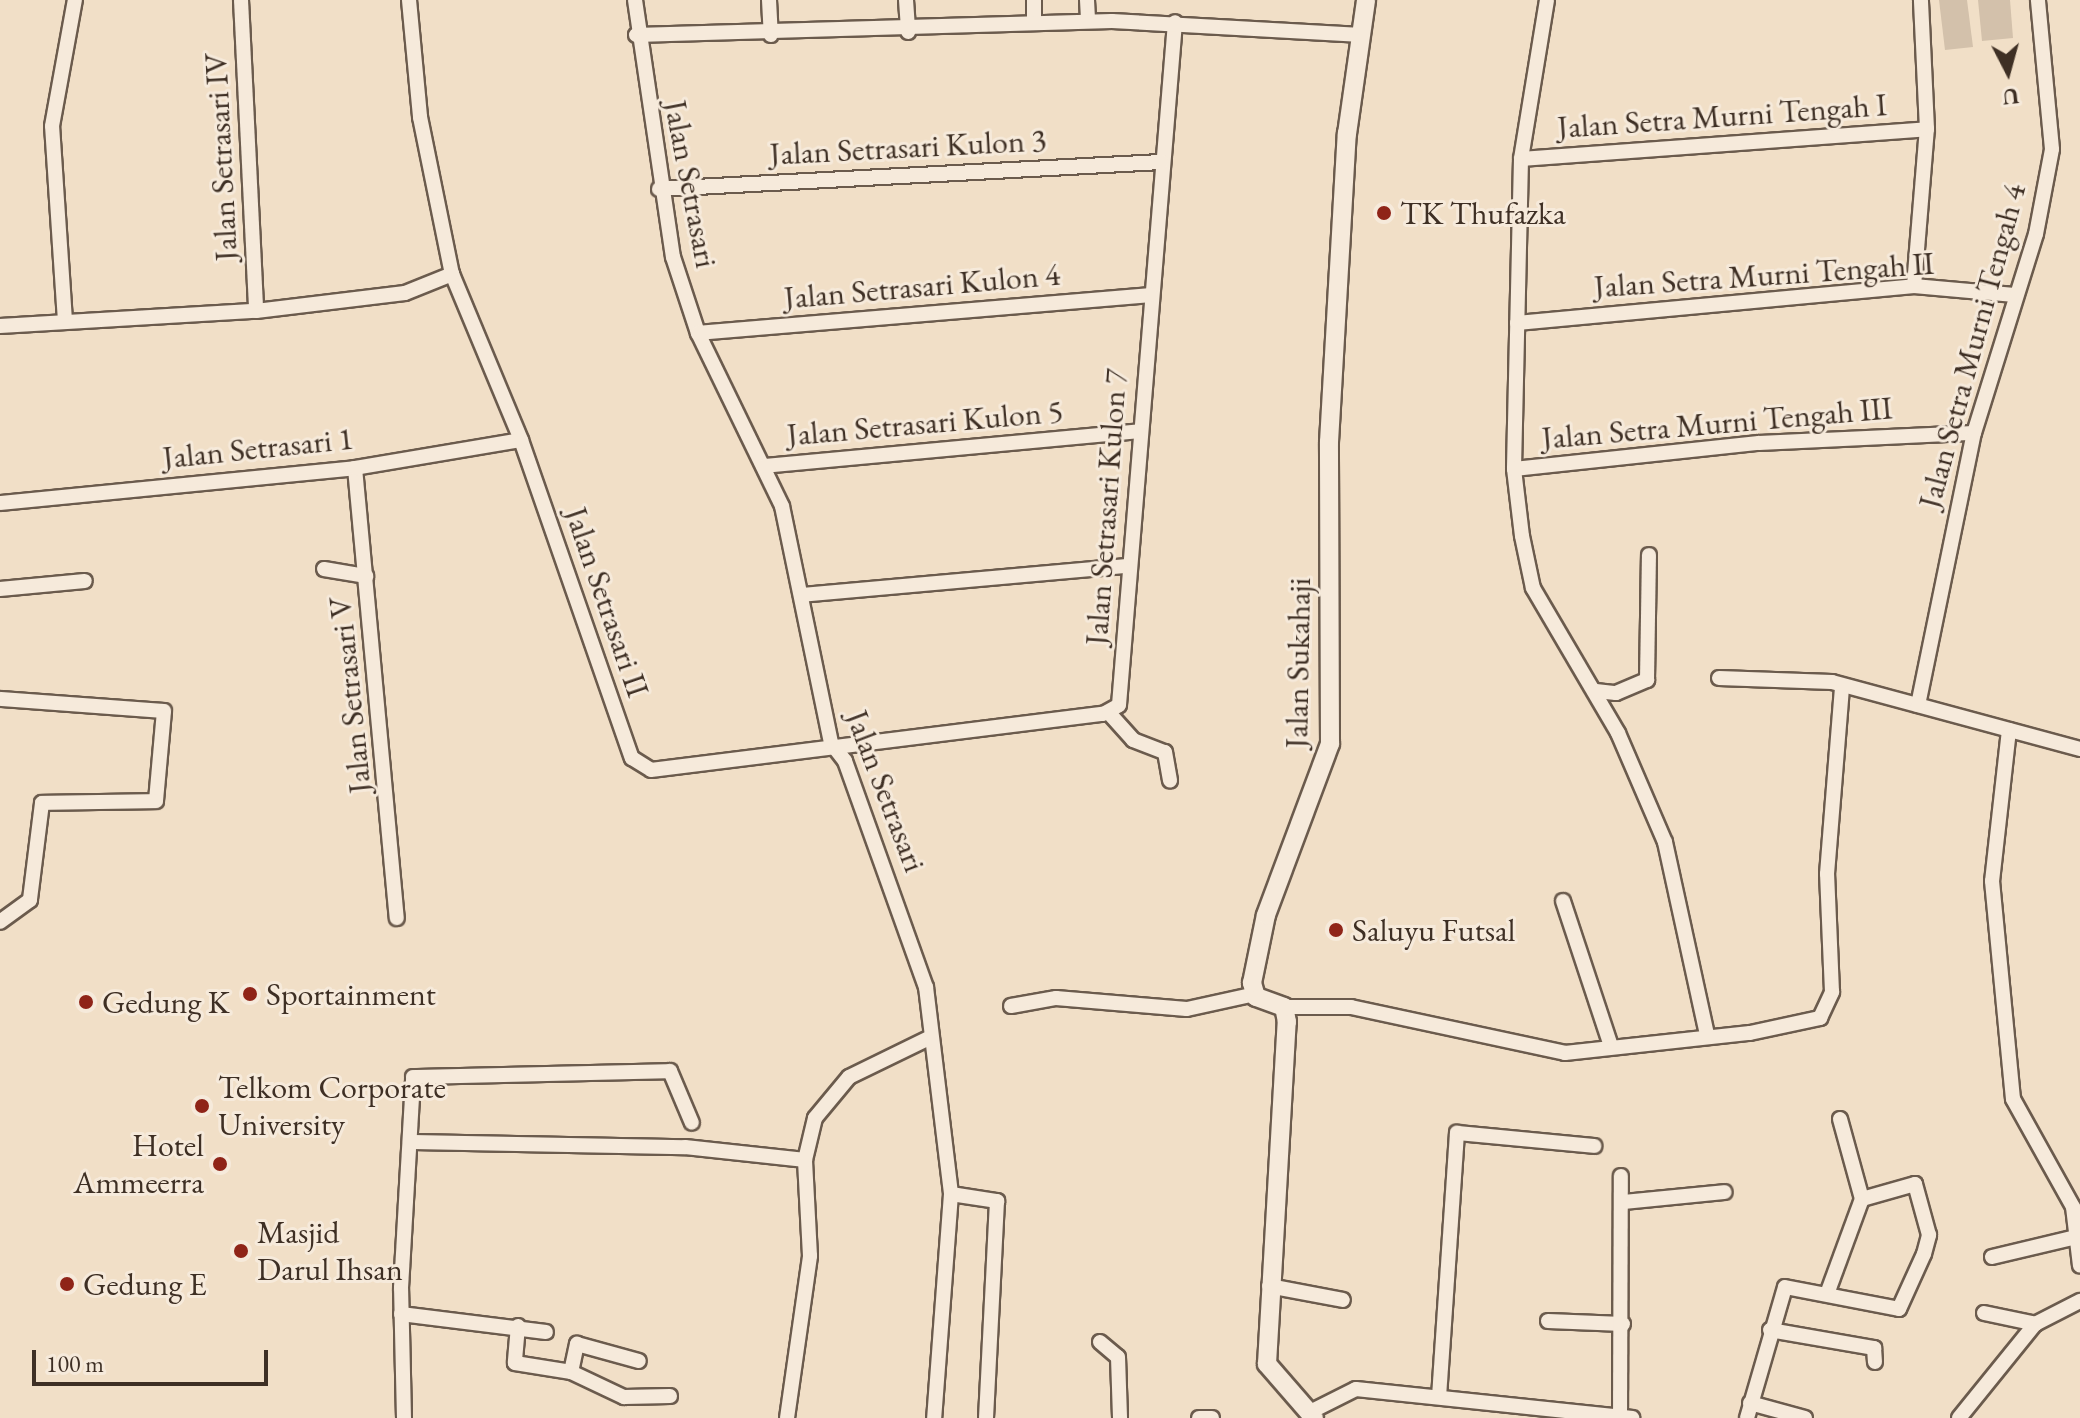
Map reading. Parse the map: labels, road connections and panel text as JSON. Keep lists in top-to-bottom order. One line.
{"streets":{"street":["Jalan Setra Murni Tengah I","Jalan Setrasari Kulon 3","Jalan Setrasari IV","Jalan Setrasari","Jalan Setra Murni Tengah II","Jalan Setrasari Kulon 4","Jalan Setra Murni Tengah 4","Jalan Setrasari Kulon 5","Jalan Setra Murni Tengah III","Jalan Setrasari 1","Jalan Setrasari Kulon 7","Jalan Setrasari II","Jalan Sukahaji","Jalan Setrasari V"]},"crossings":[["Jalan Setrasari Kulon 3","Jalan Setrasari"],["Jalan Setrasari Kulon 3","Jalan Setrasari Kulon 7"],["Jalan Setrasari","Jalan Setrasari Kulon 4"],["Jalan Setrasari","Jalan Setrasari Kulon 5"],["Jalan Setrasari","Jalan Setrasari II"],["Jalan Setra Murni Tengah II","Jalan Setra Murni Tengah 4"],["Jalan Setrasari Kulon 4","Jalan Setrasari Kulon 7"],["Jalan Setra Murni Tengah 4","Jalan Setra Murni Tengah III"],["Jalan Setrasari Kulon 5","Jalan Setrasari Kulon 7"],["Jalan Setrasari 1","Jalan Setrasari II"],["Jalan Setrasari 1","Jalan Setrasari V"]],"places":["TK Thufazka","Saluyu Futsal","Sportainment","Gedung K","Telkom Corporate University","Hotel Ammeerra","Masjid Darul Ihsan","Gedung E"],"scale_bar":"100 m","north":"bottom"}
